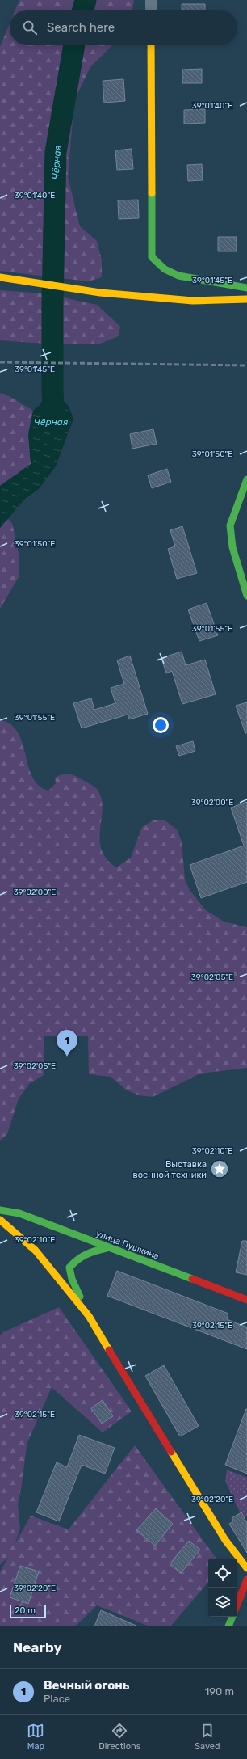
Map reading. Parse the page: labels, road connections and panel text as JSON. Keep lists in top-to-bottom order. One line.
{"streets":{"main road":["улица Пушкина"]},"water":["Чёрная"],"places":{"place":["Выставка военной техники"]},"scale_bar":"20 m","page":{"search":"Search here","pins":"1","scale":"20 m","heading":"Nearby","list":[{"mark":"1","name":"Вечный огонь","note":"Place","value":"190 m"}],"nav":["Map","Directions","Saved"]},"coordinates":["39°01'40\"E","39°01'45\"E","39°01'50\"E","39°01'55\"E","39°02'00\"E","39°02'05\"E","39°02'10\"E","39°02'15\"E","39°02'20\"E"]}
